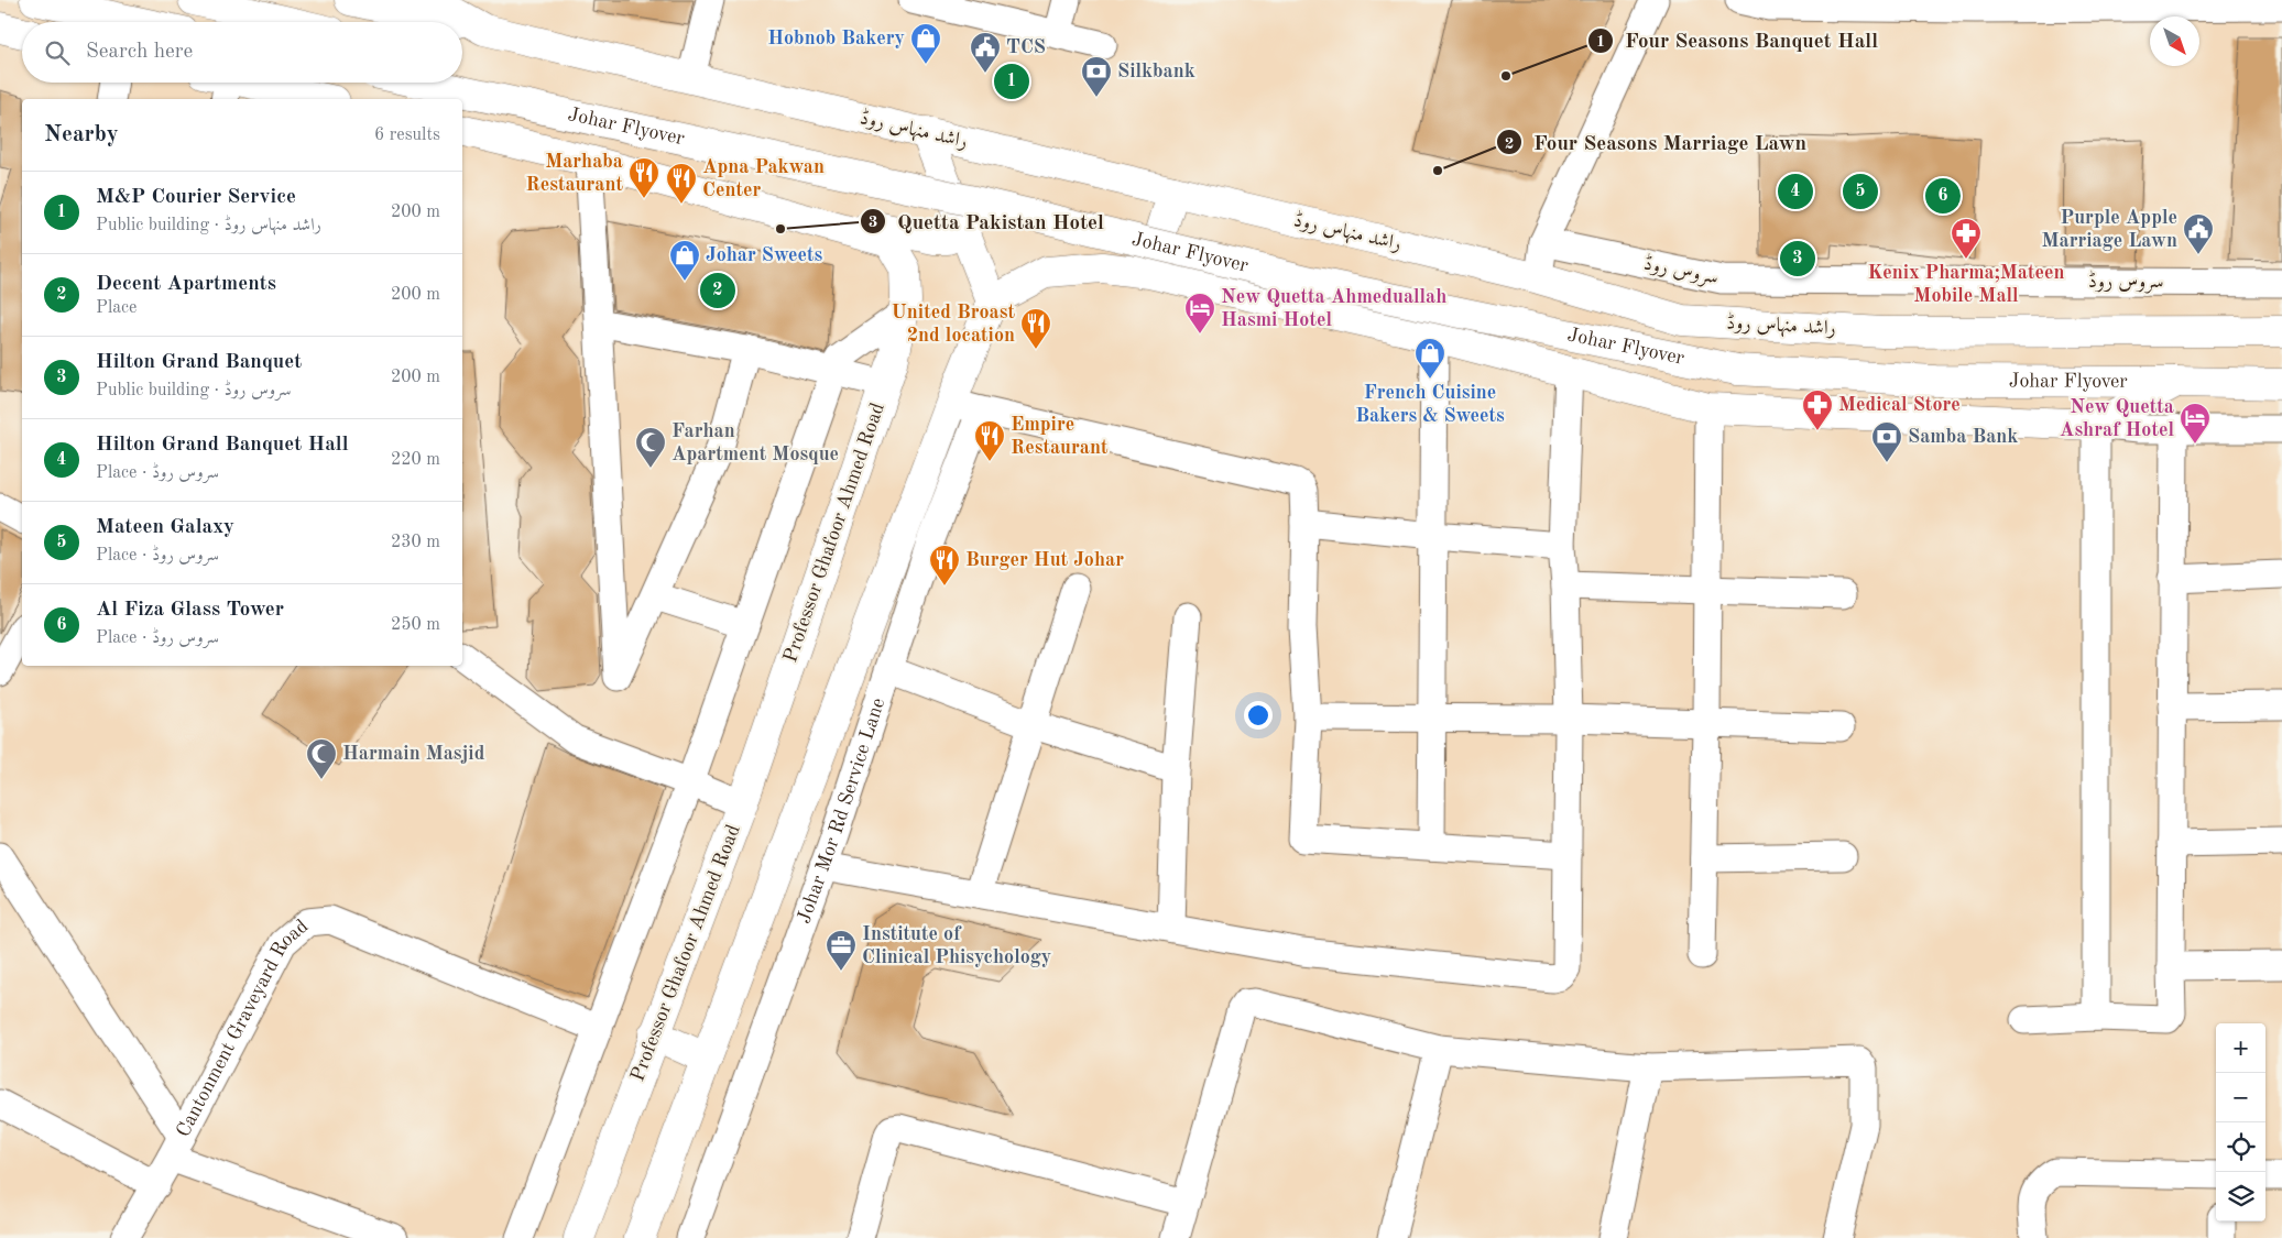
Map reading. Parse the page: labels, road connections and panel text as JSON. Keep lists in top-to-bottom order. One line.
{"streets":{"main road":["Johar Flyover","راشد منہاس روڈ","Professor Ghafoor Ahmed Road"],"street":["سروس روڈ","Johar Mor Rd Service Lane","Cantonment Graveyard Road"]},"places":{"shop":["Hobnob Bakery","Johar Sweets","French Cuisine Bakers & Sweets"],"public building":["TCS","Purple Apple Marriage Lawn"],"other":["Four Seasons Banquet Hall","Four Seasons Marriage Lawn","Quetta Pakistan Hotel"],"bank":["Silkbank","Samba Bank"],"restaurant":["Marhaba Restaurant","Apna Pakwan Center","United Broast 2nd location","Empire Restaurant","Burger Hut Johar"],"pharmacy":["Kenix Pharma;Mateen Mobile Mall","Medical Store"],"hotel":["New Quetta Ahmeduallah Hasmi Hotel","New Quetta Ashraf Hotel"],"mosque":["Farhan Apartment Mosque","Harmain Masjid"],"office":["Institute of Clinical Phisychology"]},"north":"bottom right","page":{"search":"Search here","pins":["1","4","5","6","3","2"],"heading":["Nearby","6 results"],"list":[{"mark":"1","name":"M&P Courier Service","note":"Public building · راشد منہاس روڈ","value":"200 m"},{"mark":"2","name":"Decent Apartments","note":"Place","value":"200 m"},{"mark":"3","name":"Hilton Grand Banquet","note":"Public building · سروس روڈ","value":"200 m"},{"mark":"4","name":"Hilton Grand Banquet Hall","note":"Place · سروس روڈ","value":"220 m"},{"mark":"5","name":"Mateen Galaxy","note":"Place · سروس روڈ","value":"230 m"},{"mark":"6","name":"Al Fiza Glass Tower","note":"Place · سروس روڈ","value":"250 m"}],"map_buttons":["+","−"]}}
